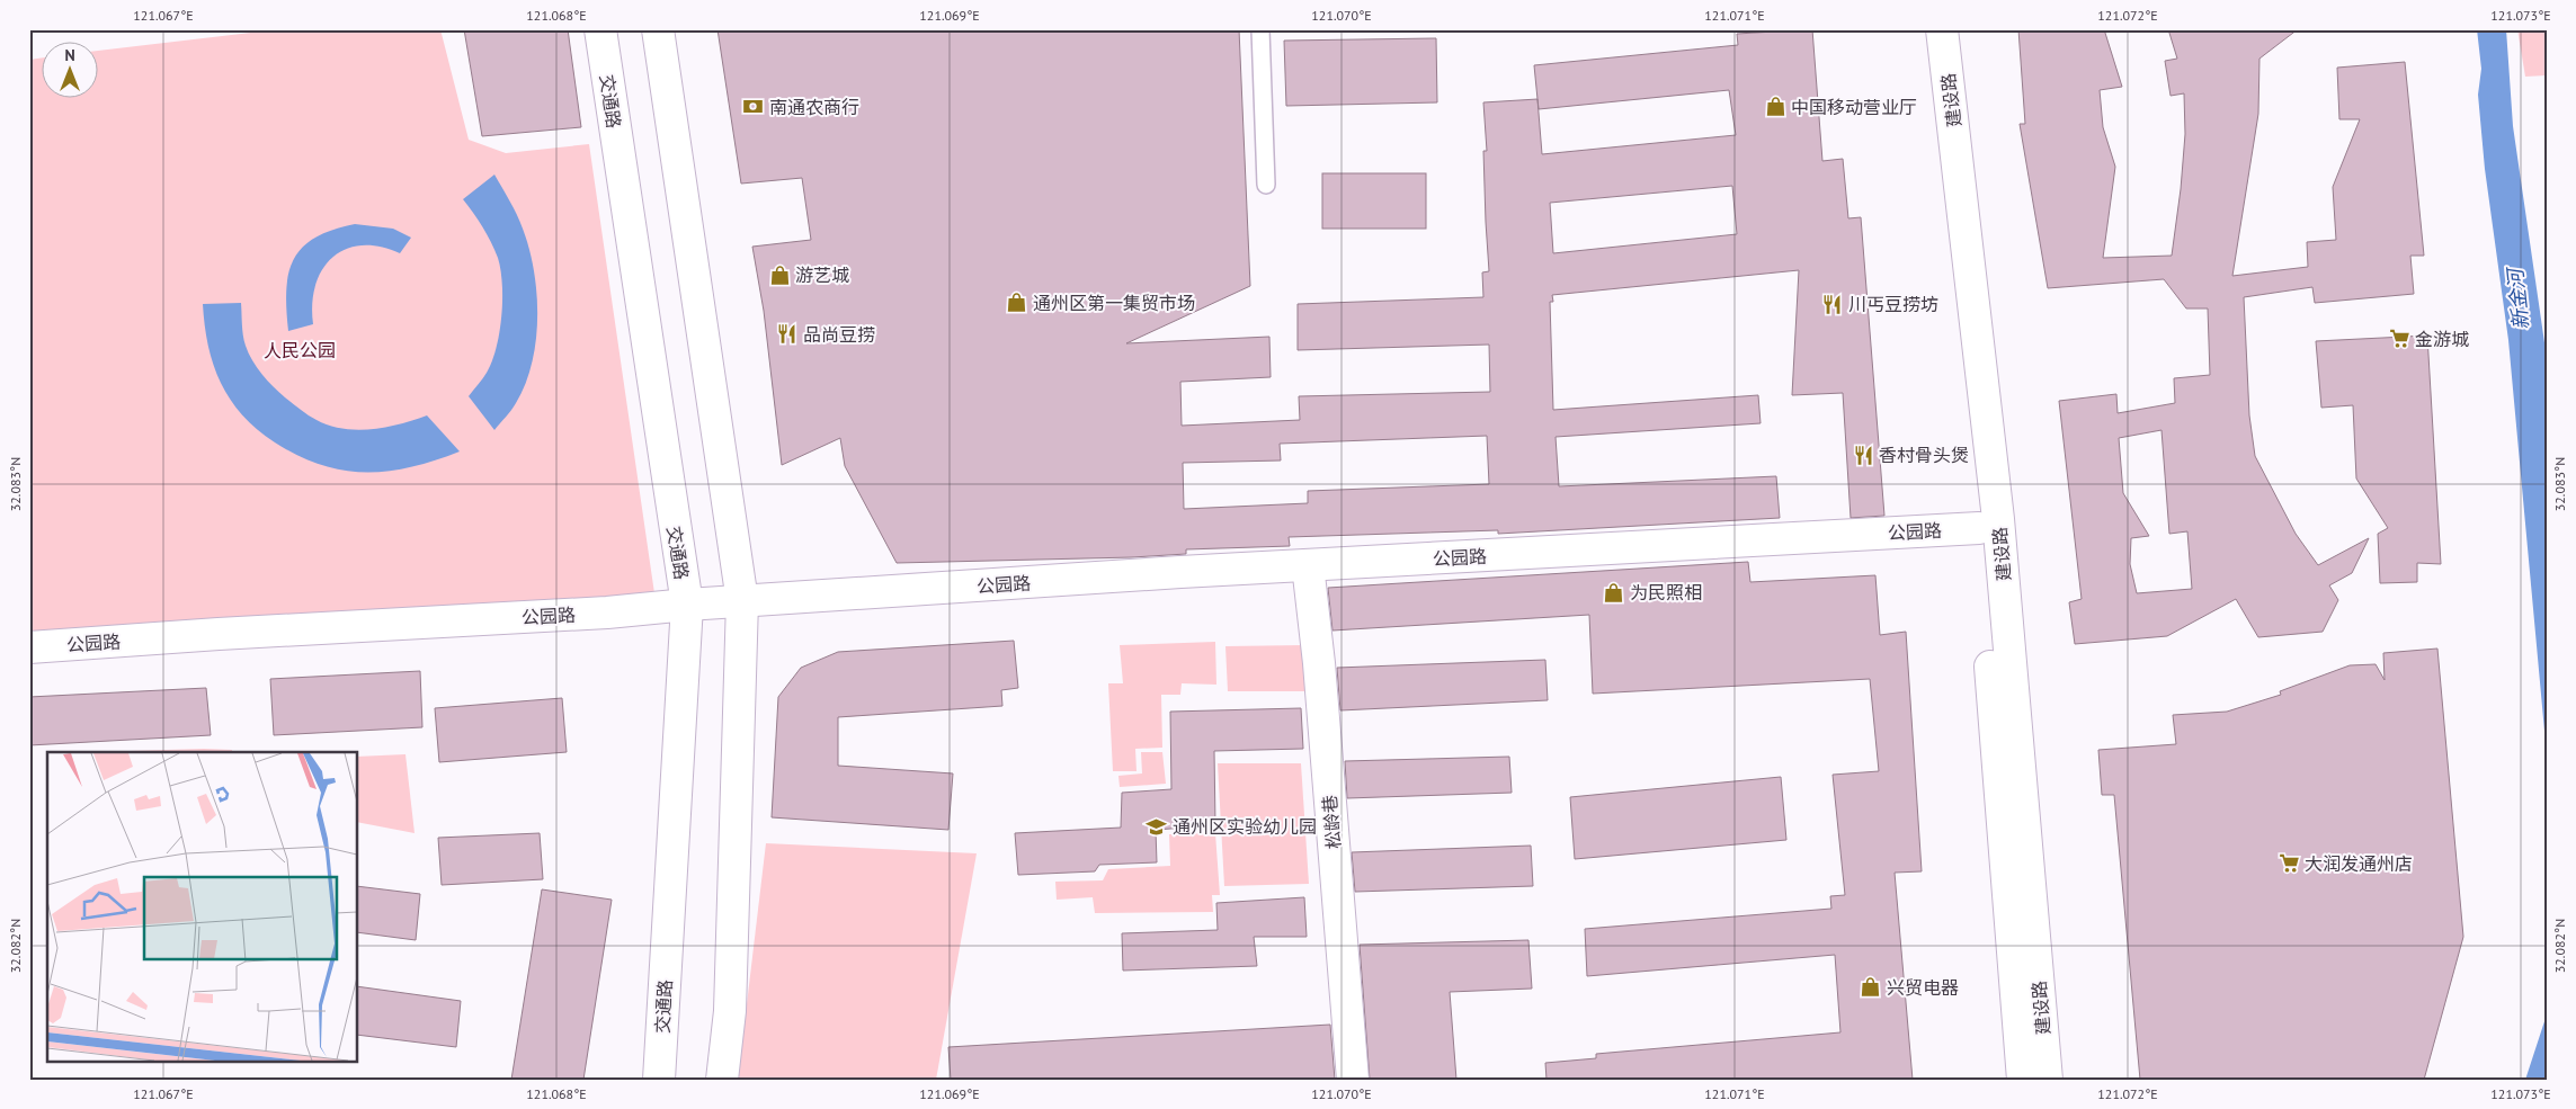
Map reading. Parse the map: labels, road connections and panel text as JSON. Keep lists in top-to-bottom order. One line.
{"streets":{"street":["建设路","交通路","公园路","松龄巷"]},"crossings":[["建设路","公园路"],["交通路","公园路"],["公园路","松龄巷"]],"water":["新金河"],"parks":["人民公园"],"places":{"bank":["南通农商行"],"shop":["中国移动营业厅","游艺城","通州区第一集贸市场","为民照相","兴贸电器"],"restaurant":["川丐豆捞坊","品尚豆捞","香村骨头煲"],"supermarket":["金游城","大润发通州店"],"school or university":["通州区实验幼儿园"]},"north":"top","coordinates":["121.067°E","121.068°E","121.069°E","121.070°E","121.071°E","121.072°E","121.073°E","32.083°N","32.082°N"]}
